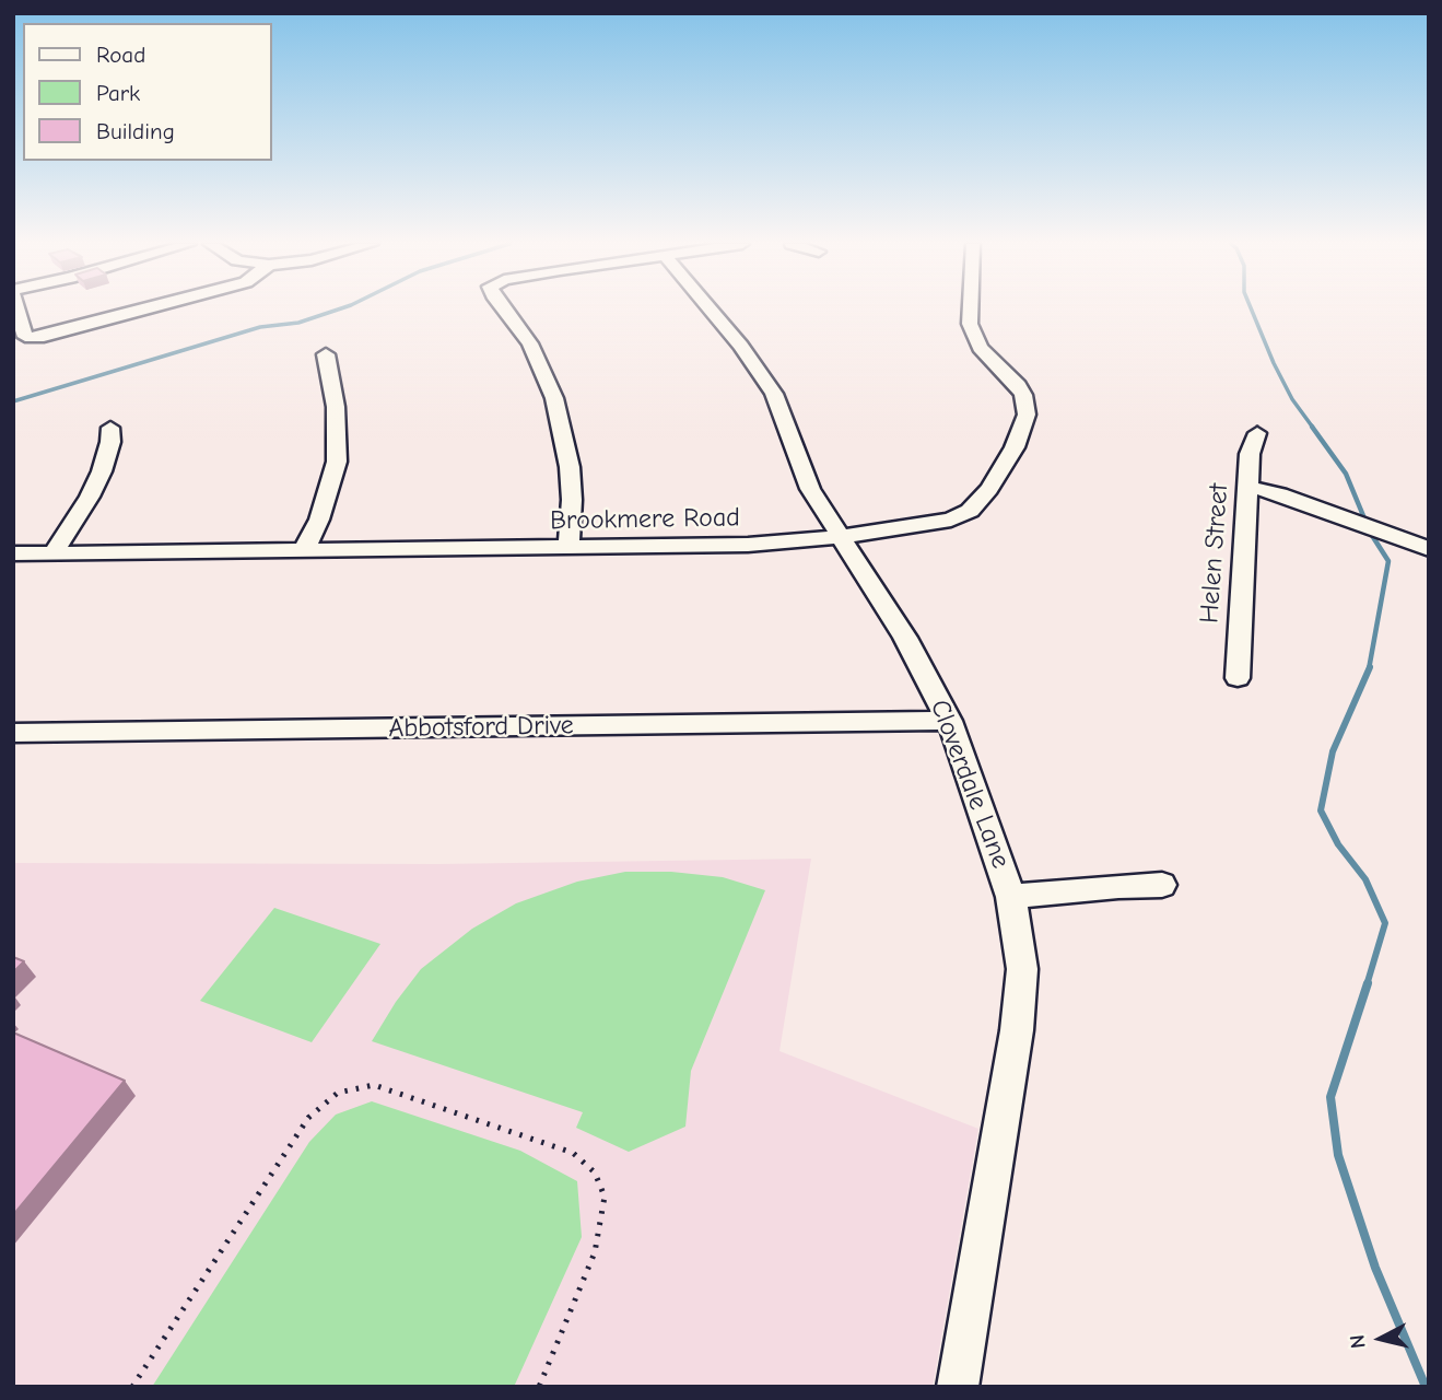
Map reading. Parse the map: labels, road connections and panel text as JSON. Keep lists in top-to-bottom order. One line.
{"streets":{"street":["Brookmere Road","Helen Street","Abbotsford Drive","Cloverdale Lane"]},"crossings":[["Brookmere Road","Cloverdale Lane"],["Abbotsford Drive","Cloverdale Lane"]],"legend":["Road","Park","Building"],"north":"left"}
